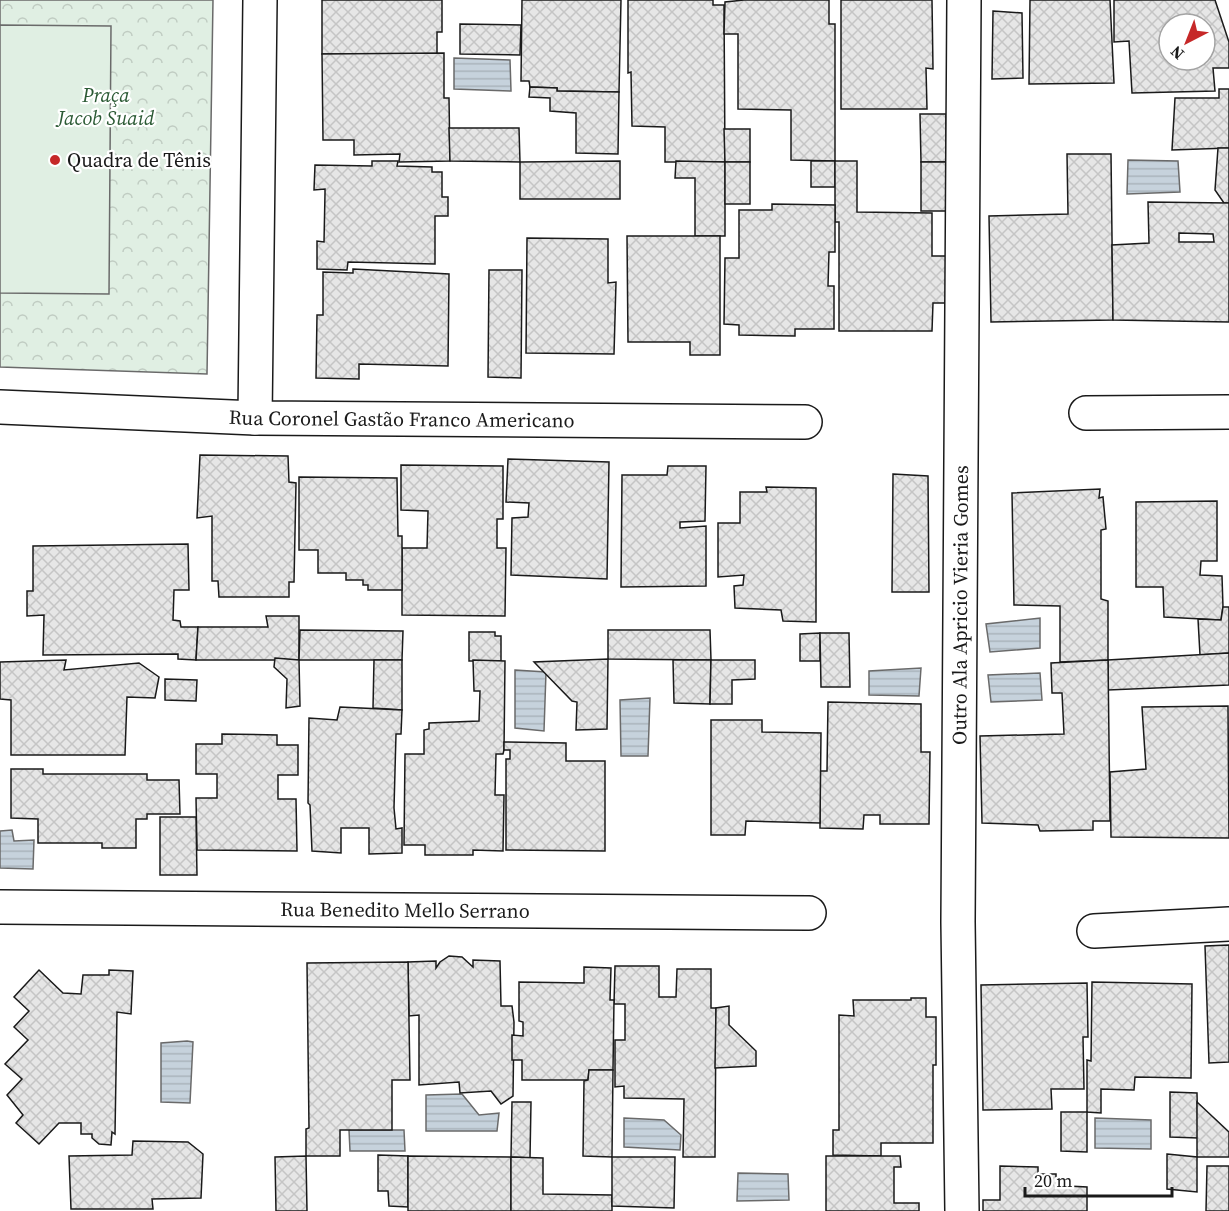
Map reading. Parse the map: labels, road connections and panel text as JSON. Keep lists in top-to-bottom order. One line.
{"streets":{"street":["Rua Coronel Gastão Franco Americano","Outro Ala Apricio Vieria Gomes","Rua Benedito Mello Serrano"]},"parks":["Praça Jacob Suaid"],"places":["Quadra de Tênis"],"scale_bar":"20 m","north":"bottom left"}
